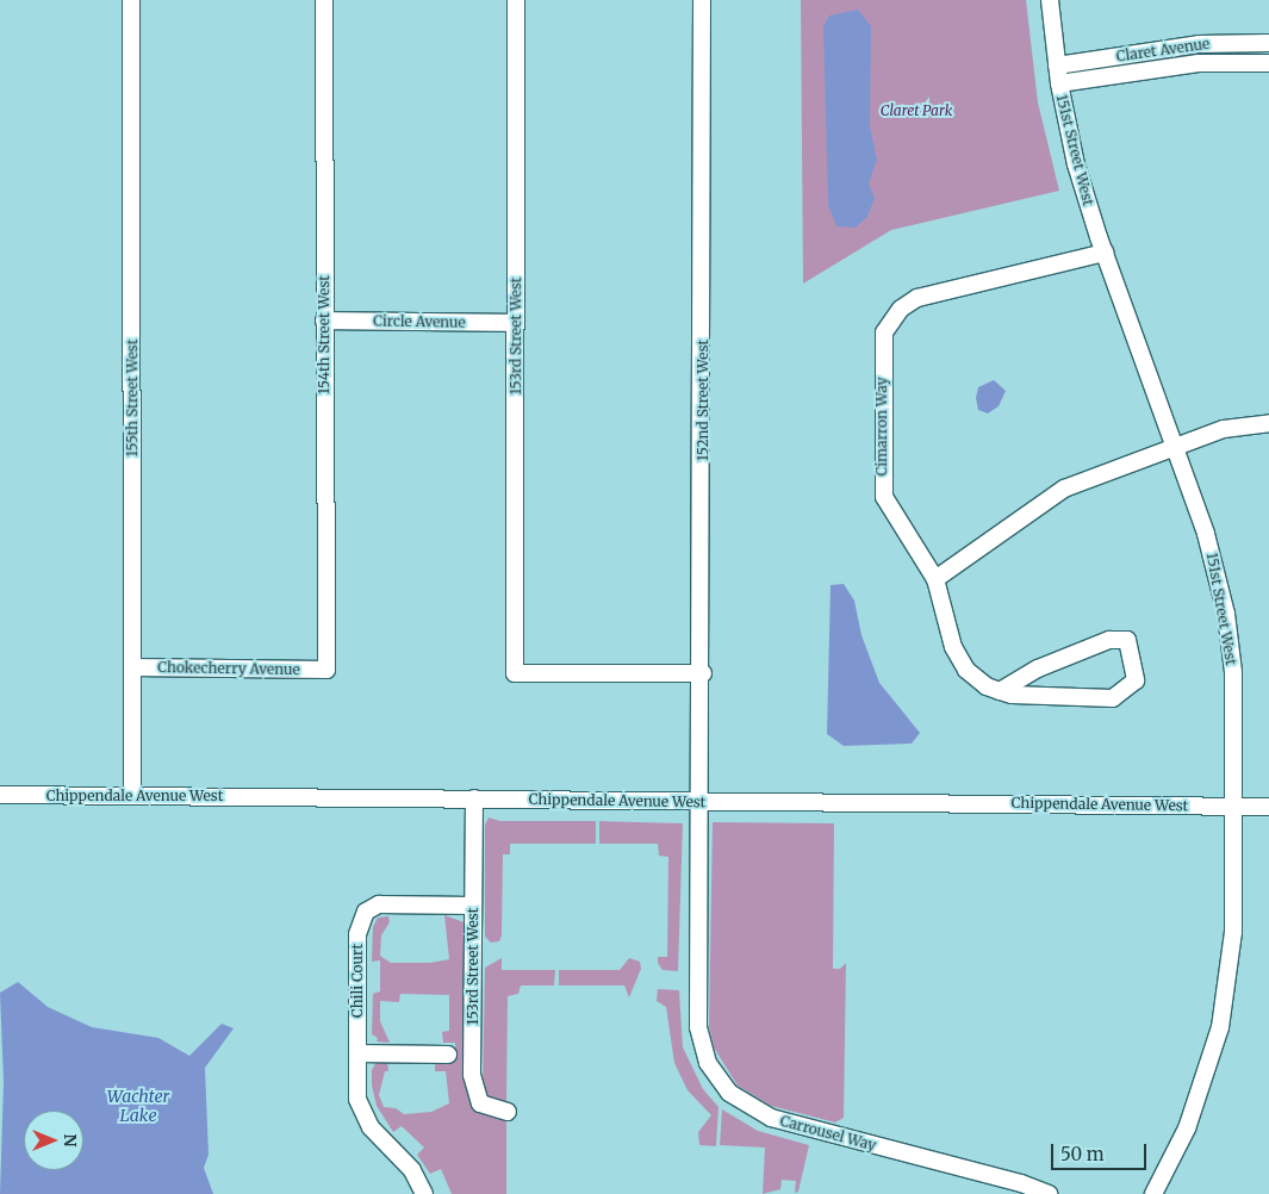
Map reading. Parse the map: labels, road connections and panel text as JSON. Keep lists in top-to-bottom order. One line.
{"streets":{"street":["Claret Avenue","151st Street West","Circle Avenue","154th Street West","153rd Street West","155th Street West","152nd Street West","Cimarron Way","Chokecherry Avenue","Chippendale Avenue West","Chili Court","Carrousel Way"]},"crossings":[["Claret Avenue","151st Street West"],["151st Street West","Cimarron Way"],["151st Street West","Chippendale Avenue West"],["Circle Avenue","154th Street West"],["Circle Avenue","153rd Street West"],["154th Street West","Chokecherry Avenue"],["153rd Street West","152nd Street West"],["153rd Street West","Chippendale Avenue West"],["153rd Street West","Chili Court"],["155th Street West","Chokecherry Avenue"],["155th Street West","Chippendale Avenue West"],["152nd Street West","Chippendale Avenue West"],["152nd Street West","Carrousel Way"],["Chippendale Avenue West","Carrousel Way"]],"water":["Wachter Lake"],"parks":["Claret Park"],"scale_bar":"50 m","north":"right"}
